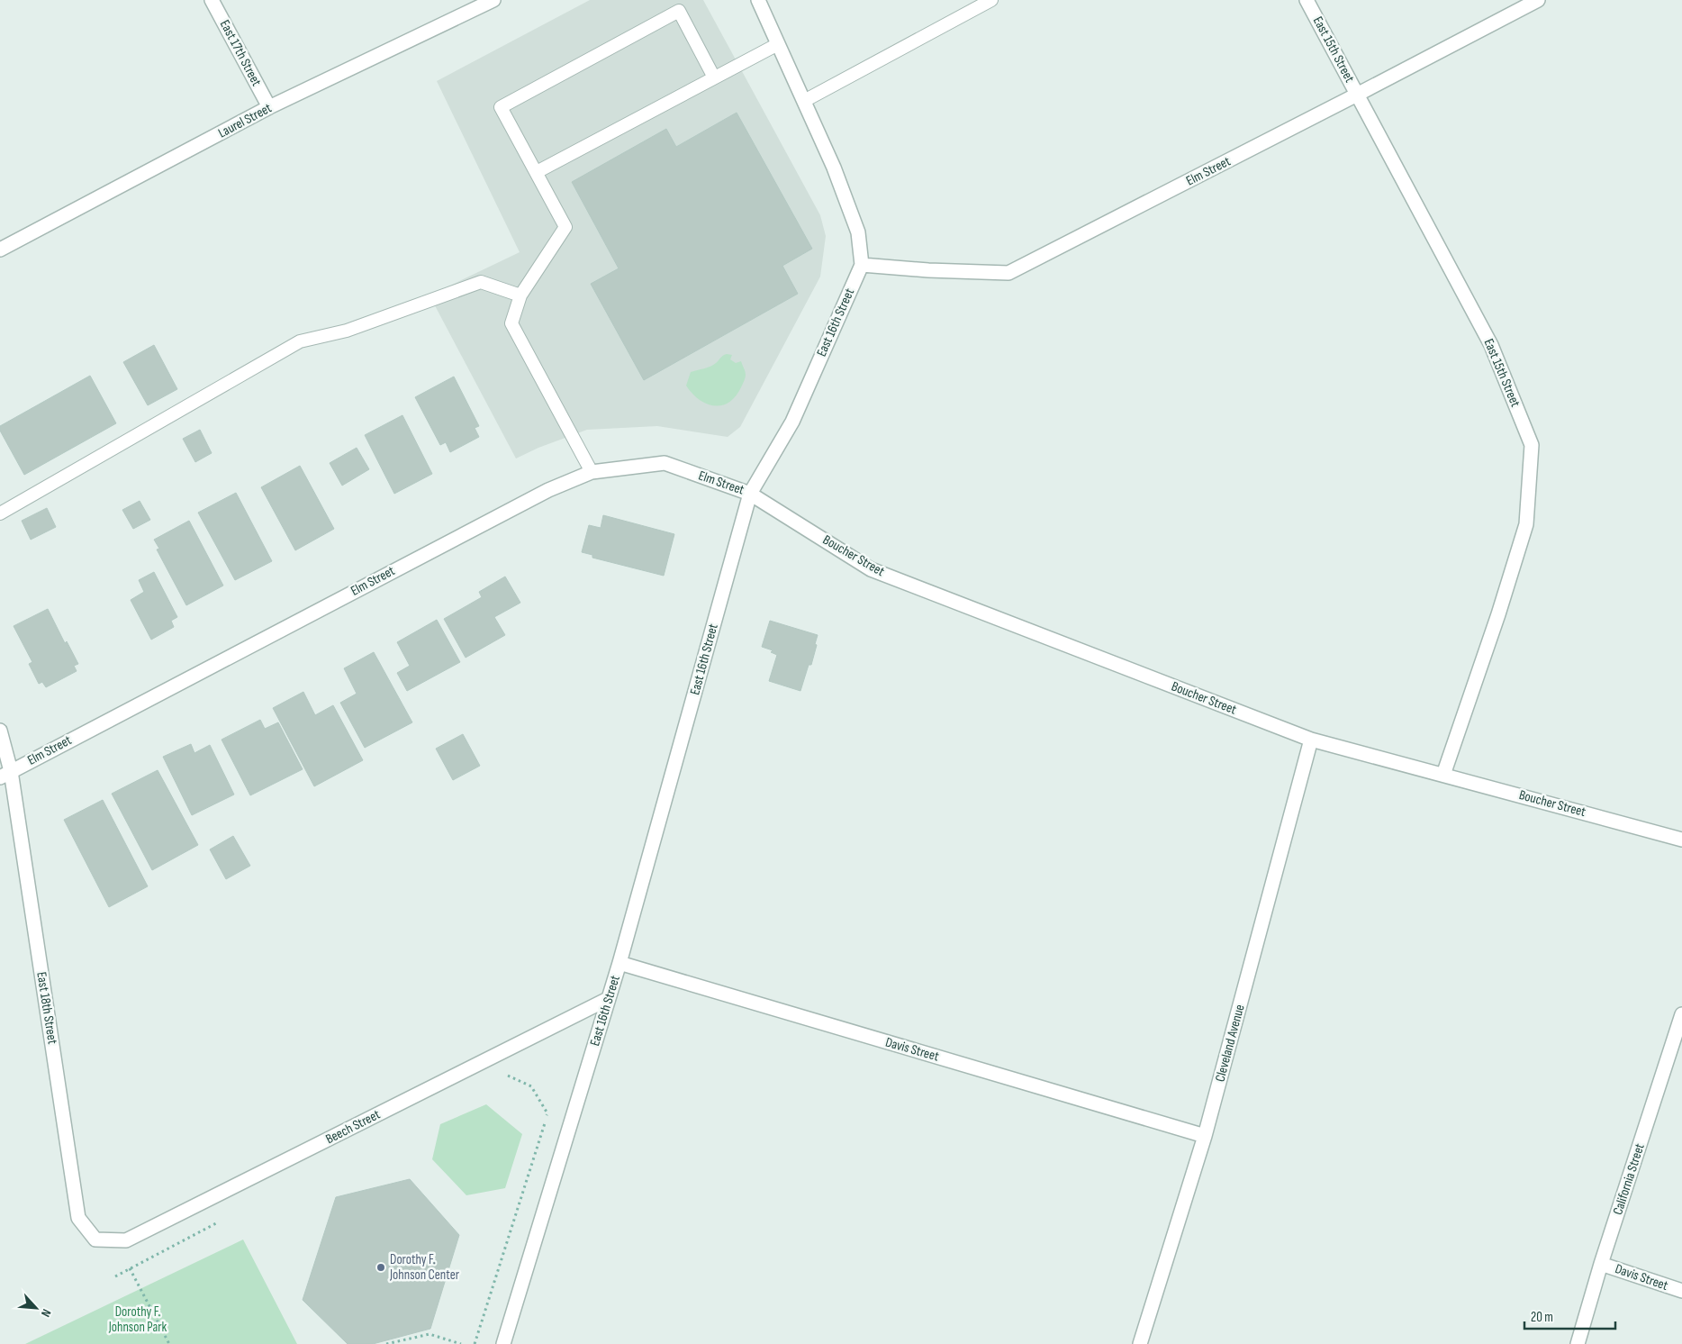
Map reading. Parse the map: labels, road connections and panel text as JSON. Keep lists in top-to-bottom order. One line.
{"streets":{"street":["East 15th Street","East 17th Street","Laurel Street","Elm Street","East 16th Street","Boucher Street","East 18th Street","Cleveland Avenue","Davis Street","Beech Street","California Street"]},"crossings":[["East 15th Street","Elm Street"],["East 15th Street","Boucher Street"],["East 17th Street","Laurel Street"],["Elm Street","East 16th Street"],["Elm Street","Boucher Street"],["Elm Street","East 18th Street"],["East 16th Street","Boucher Street"],["East 16th Street","Davis Street"],["East 16th Street","Beech Street"],["Boucher Street","Cleveland Avenue"],["East 18th Street","Beech Street"],["Cleveland Avenue","Davis Street"],["Davis Street","California Street"]],"parks":["Dorothy F. Johnson Park"],"places":["Dorothy F. Johnson Center"],"scale_bar":"20 m","north":"bottom right"}
